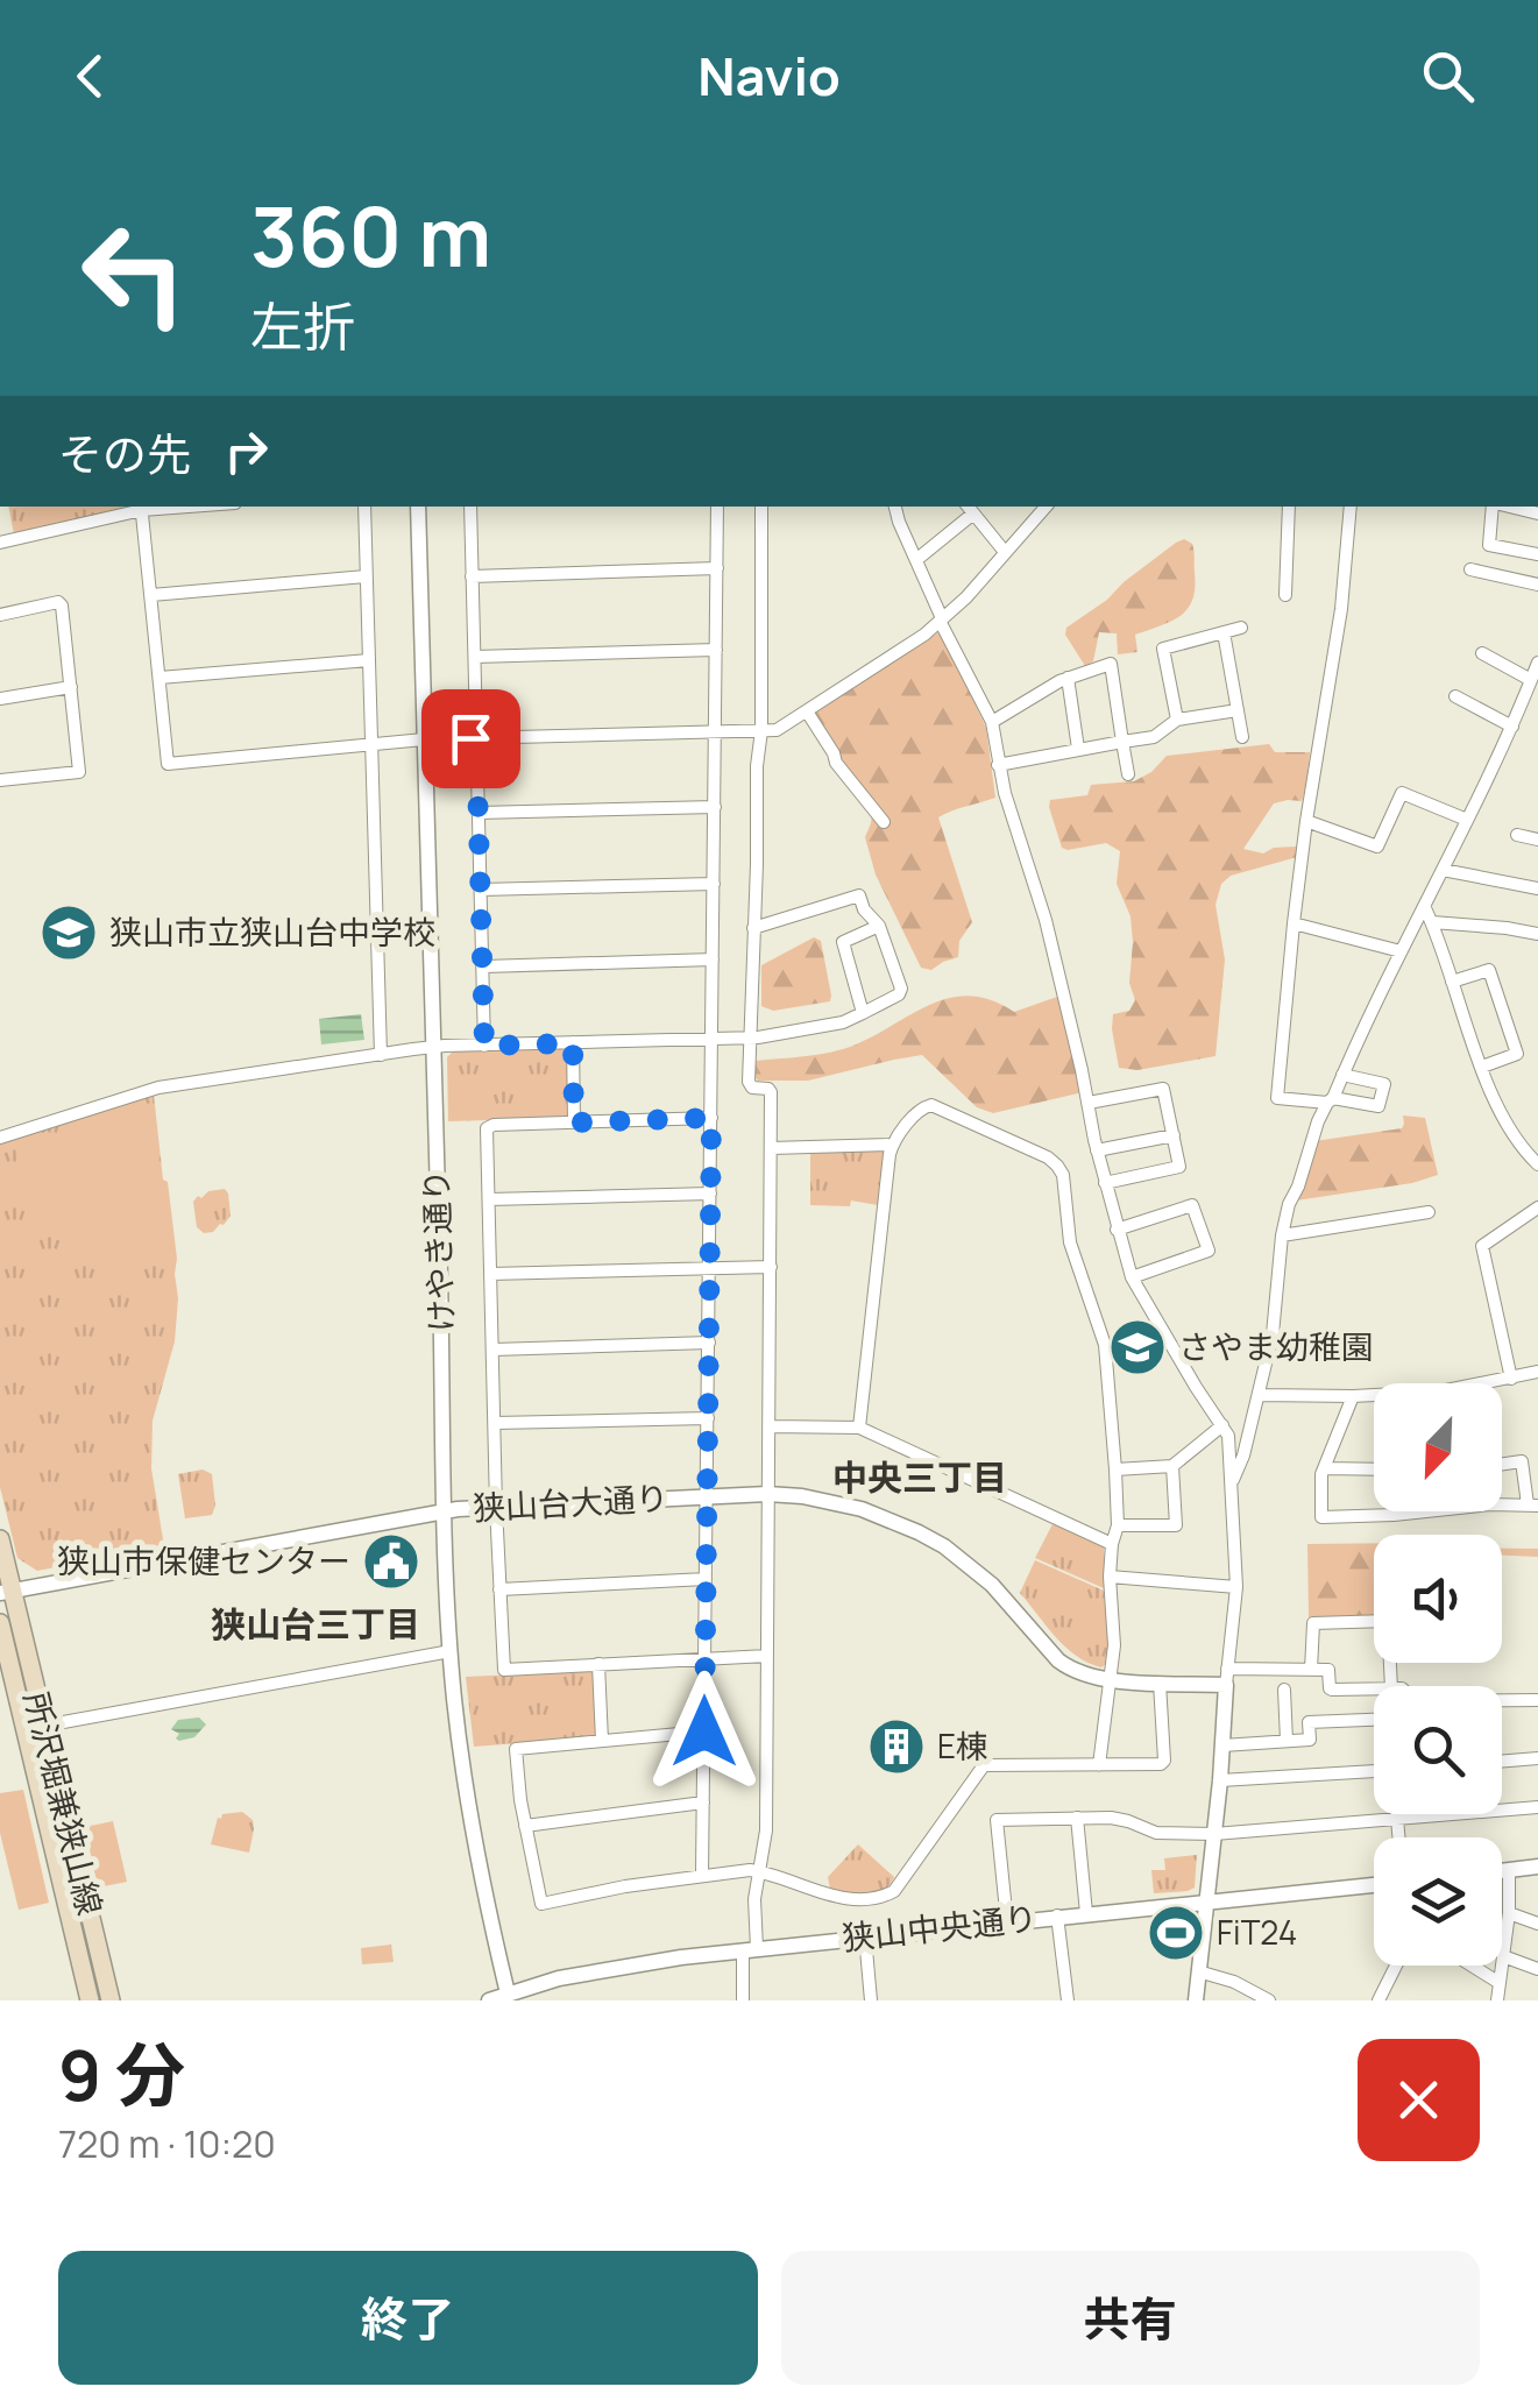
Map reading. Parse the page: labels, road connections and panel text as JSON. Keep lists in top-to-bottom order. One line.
{"streets":{"main road":["所沢堀兼狭山線"],"street":["けやき通り","狭山台大通り","狭山中央通り"]},"crossings":[["けやき通り","狭山台大通り"],["けやき通り","狭山中央通り"],["狭山台大通り","所沢堀兼狭山線"]],"districts":["中央三丁目","狭山台三丁目"],"places":{"school or university":["狭山市立狭山台中学校","さやま幼稚園"],"public building":["狭山市保健センター"],"building":["E棟"],"sports":["FiT24"]},"north":"bottom left","page":{"header":"Navio","turn":["360 m","左折"],"then":"その先","heading":["9 分","720 m · 10:20"],"buttons":["終了","共有"]}}
